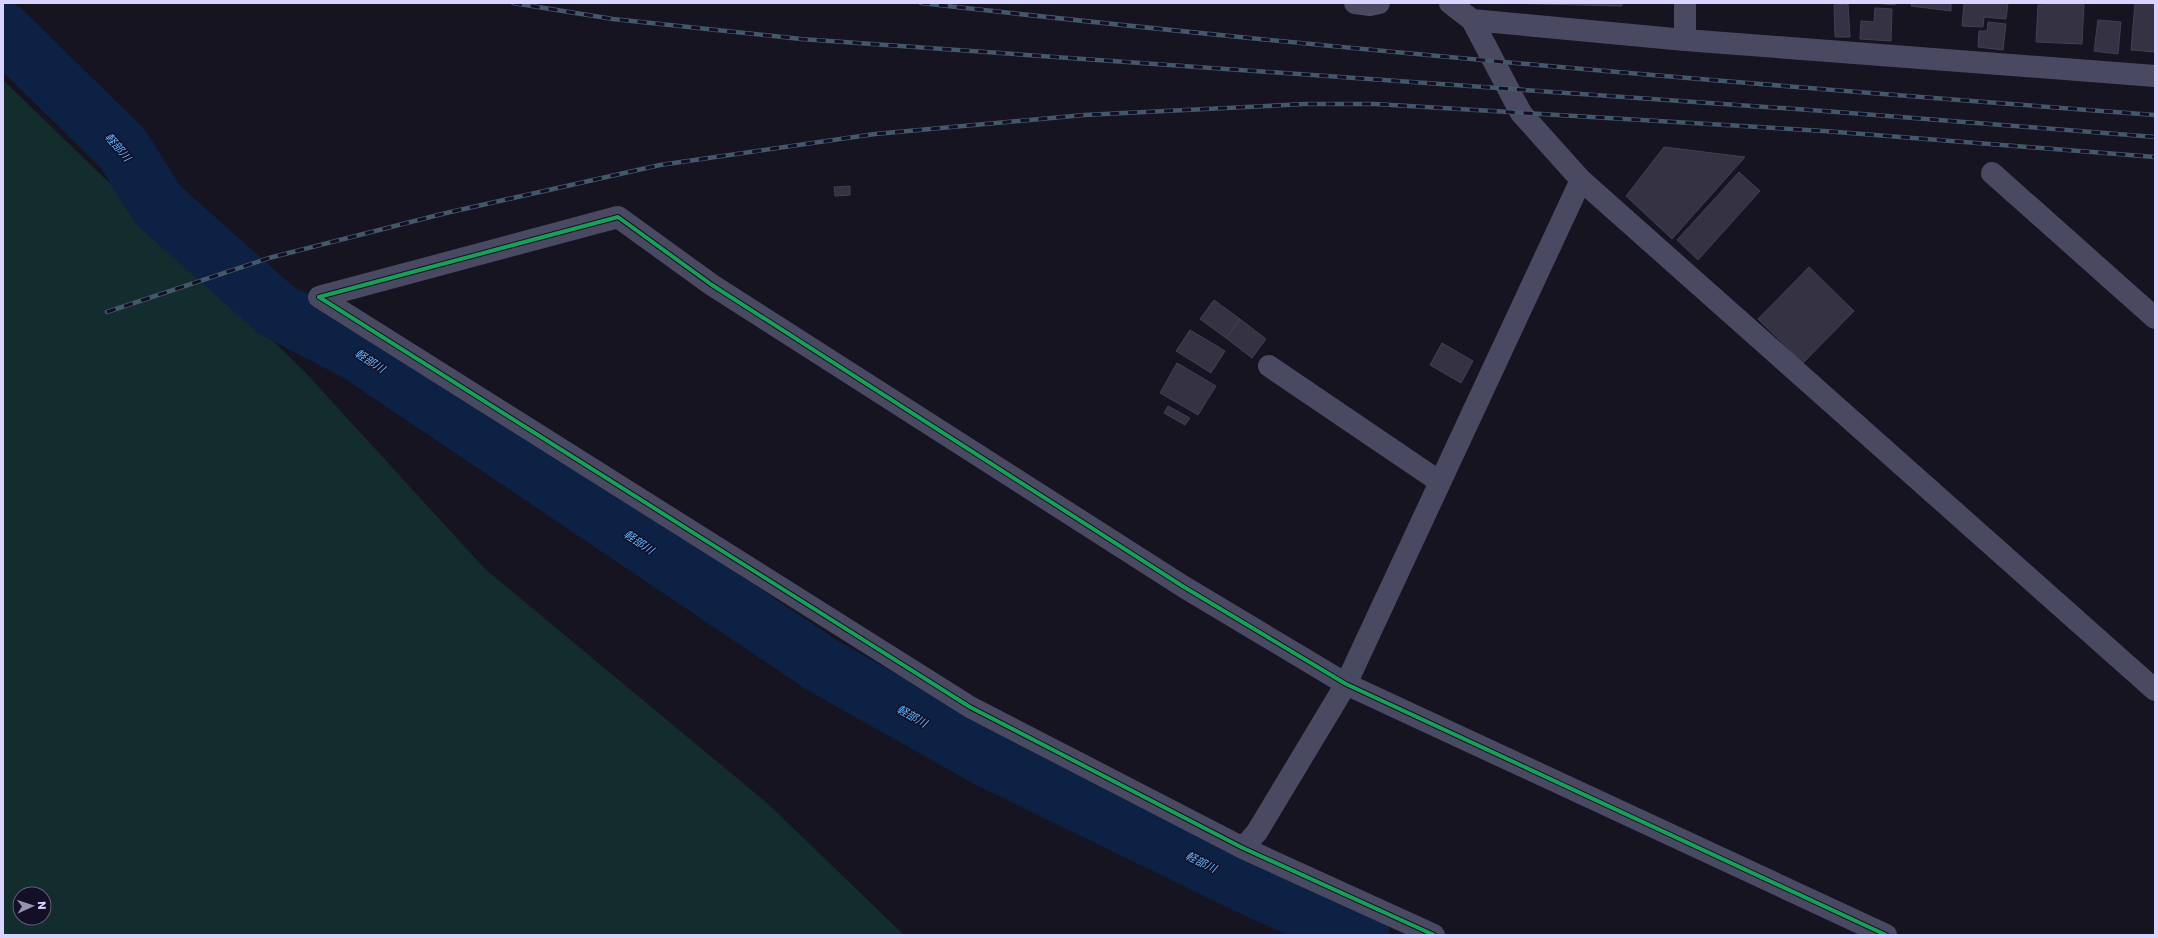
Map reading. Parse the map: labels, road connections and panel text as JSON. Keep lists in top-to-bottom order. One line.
{"water":["軽部川"],"north":"right"}
